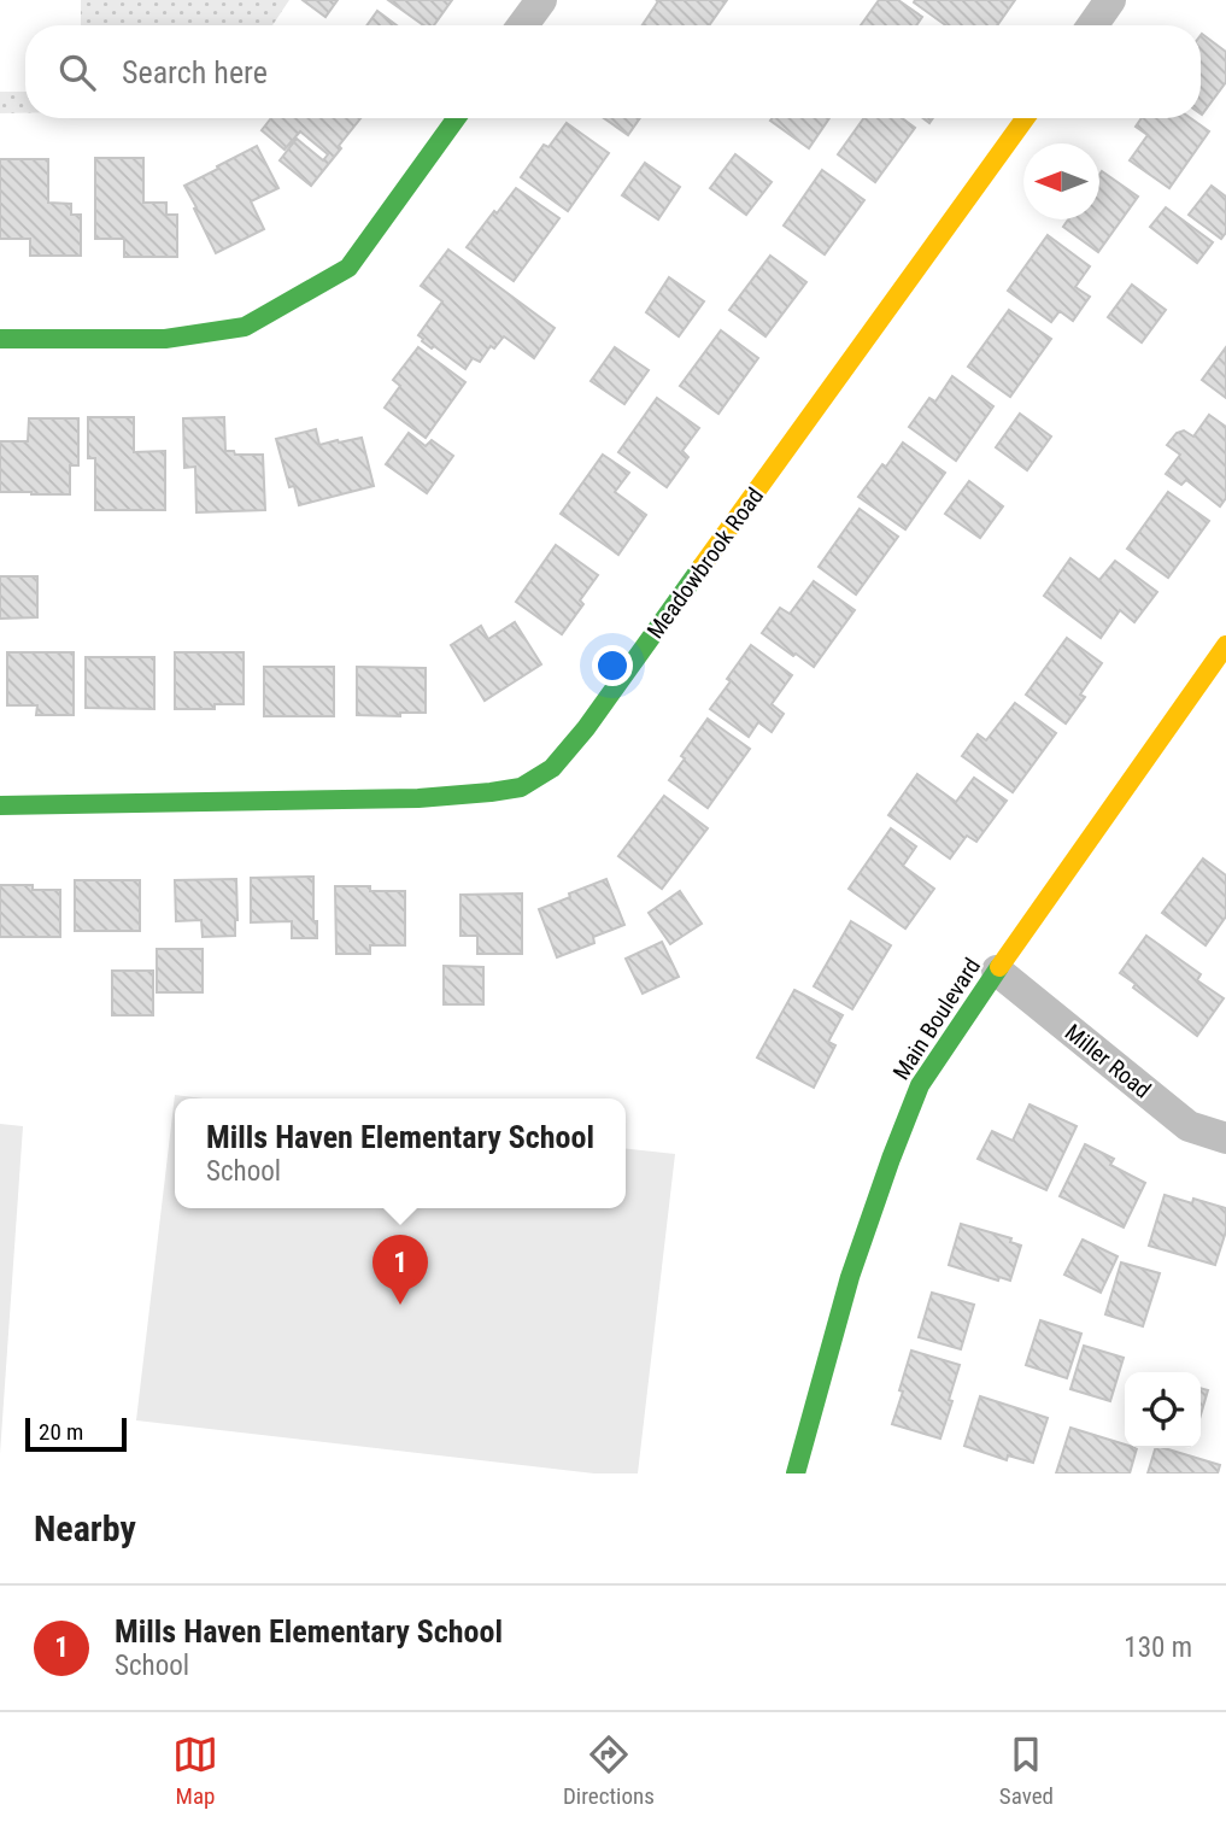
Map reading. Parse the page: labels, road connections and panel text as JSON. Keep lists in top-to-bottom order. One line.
{"streets":{"street":["Meadowbrook Road","Main Boulevard","Miller Road"]},"crossings":[["Main Boulevard","Miller Road"]],"scale_bar":"20 m","north":"left","page":{"search":"Search here","popup":["Mills Haven Elementary School","School"],"pins":"1","scale":"20 m","heading":"Nearby","list":[{"mark":"1","name":"Mills Haven Elementary School","note":"School","value":"130 m"}],"nav":["Map","Directions","Saved"]}}
